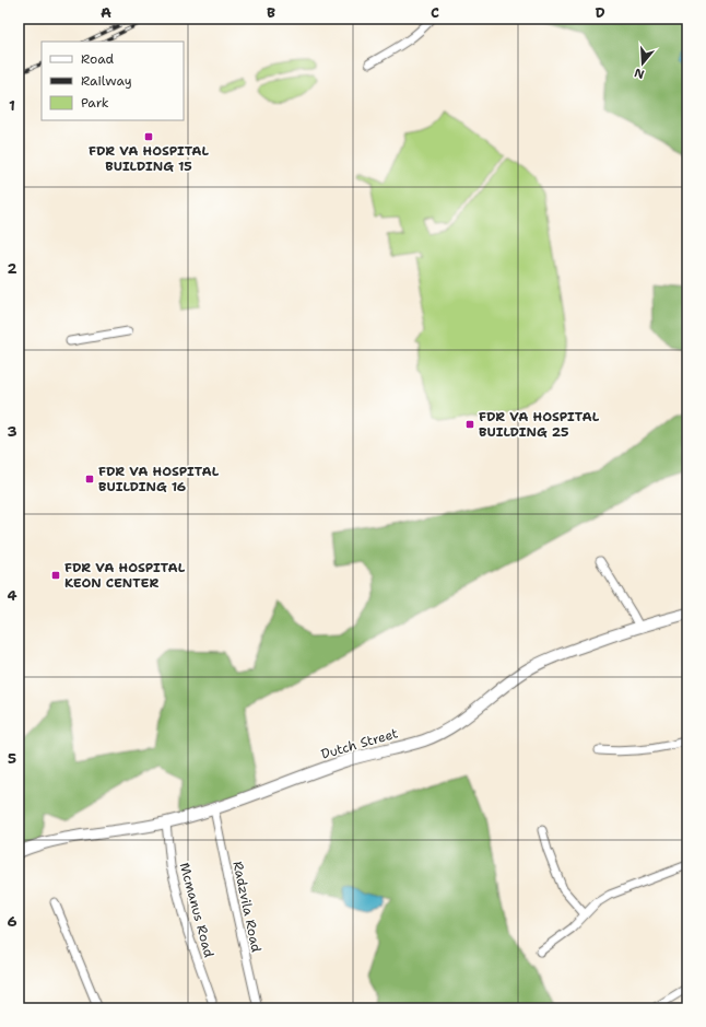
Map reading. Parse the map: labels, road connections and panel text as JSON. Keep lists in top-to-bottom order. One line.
{"streets":{"street":["Dutch Street","Radzvila Road","Mcmanus Road"]},"crossings":[["Dutch Street","Radzvila Road"],["Dutch Street","Mcmanus Road"]],"places":{"transit":["FDR VA HOSPITAL BUILDING 15","FDR VA HOSPITAL BUILDING 25","FDR VA HOSPITAL BUILDING 16","FDR VA HOSPITAL KEON CENTER"]},"legend":["Road","Railway","Park"],"north":"bottom","grid":{"columns":["A","B","C","D"],"rows":["1","2","3","4","5","6"]}}
